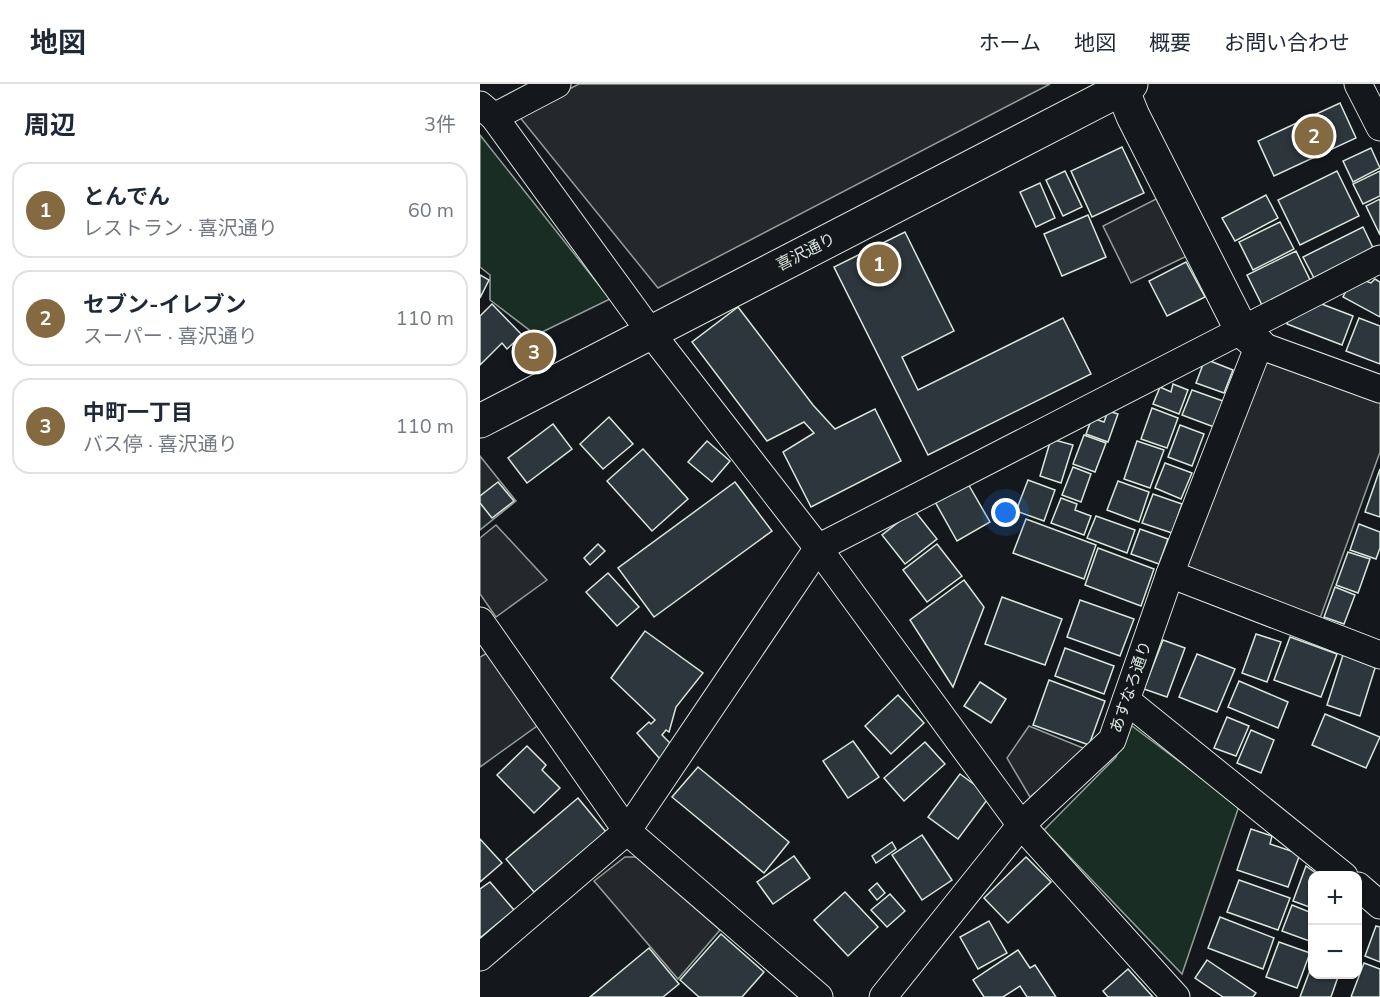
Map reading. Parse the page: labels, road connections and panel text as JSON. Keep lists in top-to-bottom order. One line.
{"streets":{"street":["喜沢通り","あすなろ通り"]},"page":{"header":"地図","nav":["ホーム","地図","概要","お問い合わせ"],"heading":["周辺","3件"],"pins":["2","1","3"],"list":[{"mark":"1","name":"とんでん","note":"レストラン · 喜沢通り","value":"60 m"},{"mark":"2","name":"セブン-イレブン","note":"スーパー · 喜沢通り","value":"110 m"},{"mark":"3","name":"中町一丁目","note":"バス停 · 喜沢通り","value":"110 m"}],"map_buttons":["+","−"]}}
